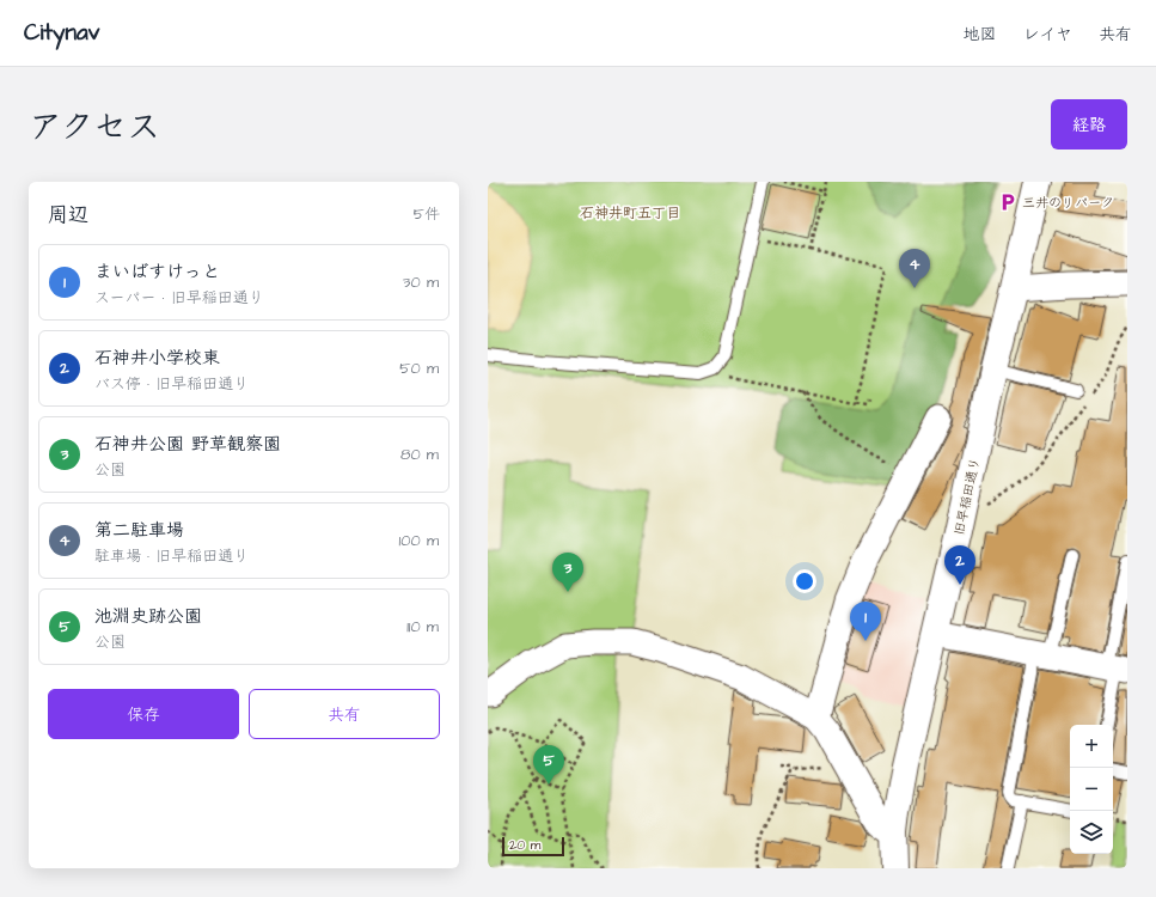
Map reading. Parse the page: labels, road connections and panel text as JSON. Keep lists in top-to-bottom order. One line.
{"streets":{"main road":["旧早稲田通り"]},"districts":["石神井町五丁目"],"places":{"parking":["三井のリパーク"]},"scale_bar":"20 m","page":{"header":"Citynav","nav":["地図","レイヤ","共有"],"title":"アクセス","buttons":["経路",["保存","共有"]],"heading":["周辺","5件"],"list":[{"mark":"1","name":"まいばすけっと","note":"スーパー · 旧早稲田通り","value":"30 m"},{"mark":"2","name":"石神井小学校東","note":"バス停 · 旧早稲田通り","value":"50 m"},{"mark":"3","name":"石神井公園 野草観察園","note":"公園","value":"80 m"},{"mark":"4","name":"第二駐車場","note":"駐車場 · 旧早稲田通り","value":"100 m"},{"mark":"5","name":"池淵史跡公園","note":"公園","value":"110 m"}],"pins":["4","2","3","1","5"],"map_buttons":["+","−"],"scale":"20 m"}}
